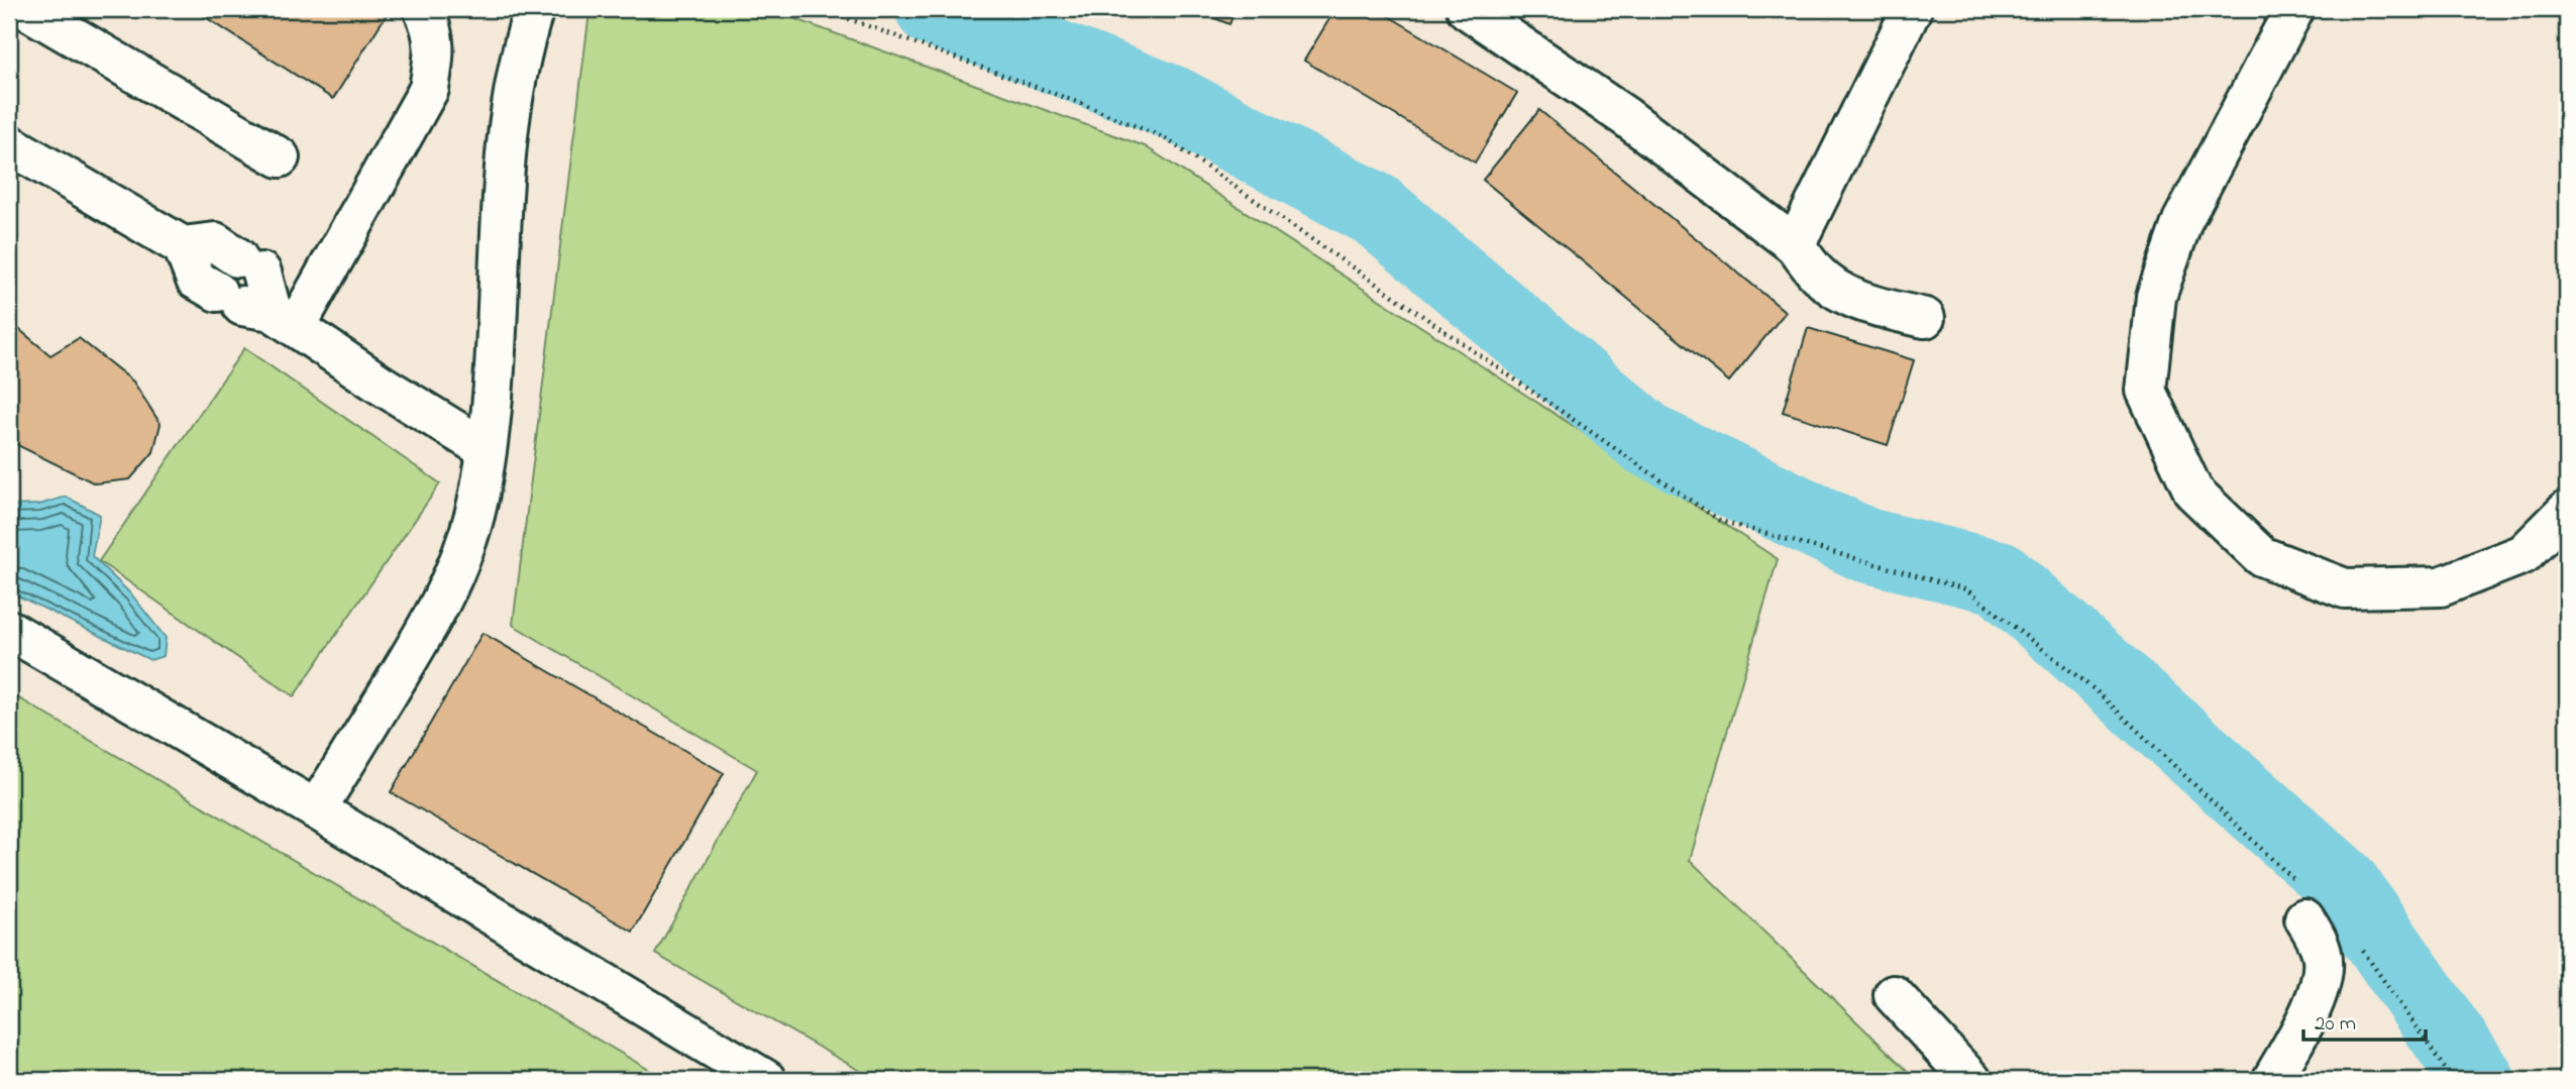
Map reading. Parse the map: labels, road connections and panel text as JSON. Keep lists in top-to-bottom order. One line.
{"scale_bar":"20 m"}
